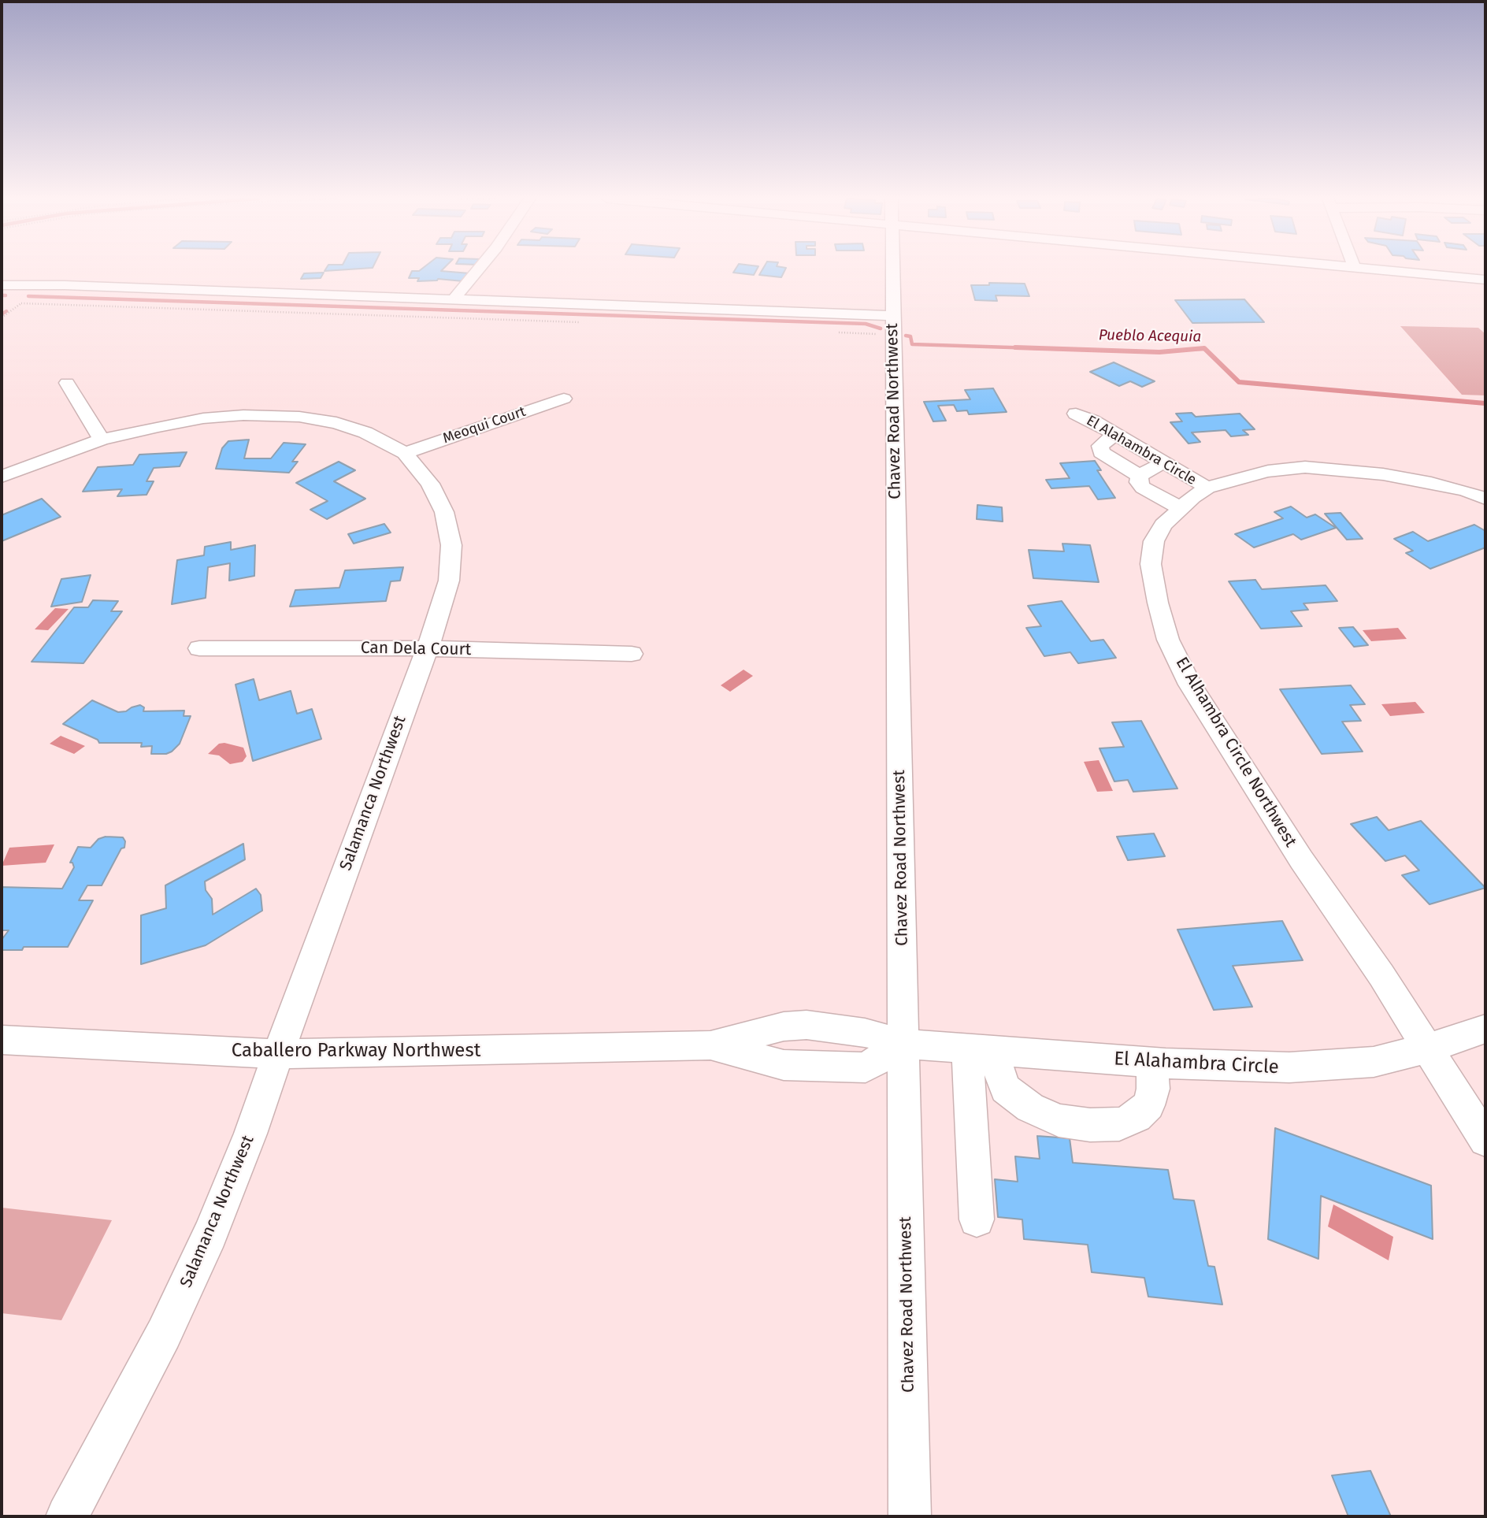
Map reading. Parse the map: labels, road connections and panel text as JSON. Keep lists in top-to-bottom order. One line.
{"streets":{"street":["Chavez Road Northwest","Meoqui Court","El Alahambra Circle","Can Dela Court","El Alhambra Circle Northwest","Salamanca Northwest","Caballero Parkway Northwest"]},"crossings":[["Chavez Road Northwest","El Alahambra Circle"],["Chavez Road Northwest","Caballero Parkway Northwest"],["Meoqui Court","Salamanca Northwest"],["El Alahambra Circle","El Alhambra Circle Northwest"],["El Alahambra Circle","Caballero Parkway Northwest"],["Can Dela Court","Salamanca Northwest"],["Salamanca Northwest","Caballero Parkway Northwest"]],"water":["Pueblo Acequia"]}
